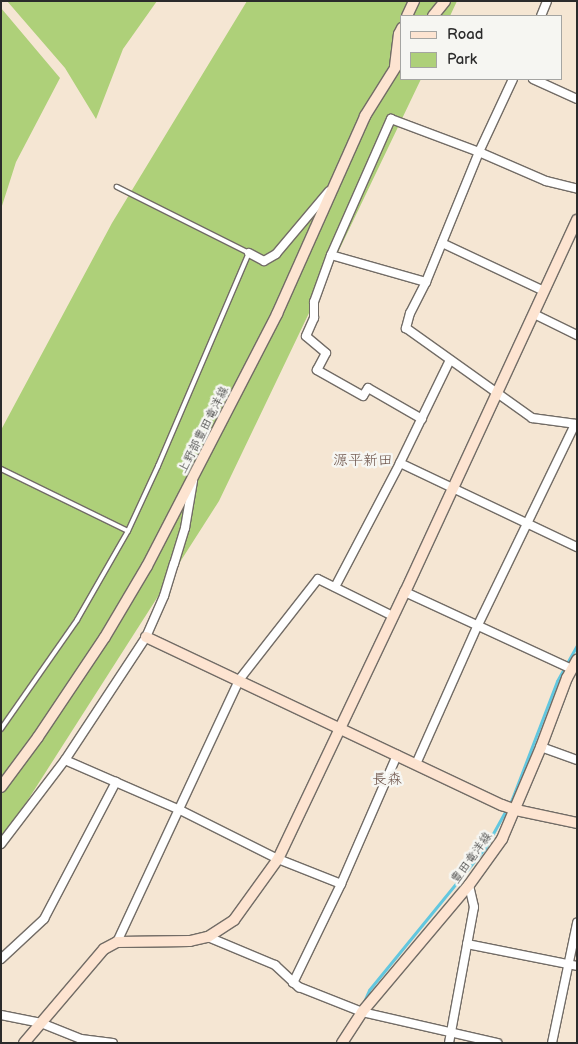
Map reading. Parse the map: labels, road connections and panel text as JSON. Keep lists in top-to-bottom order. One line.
{"streets":{"street":["上野部豊田竜洋線","豊田竜洋線"]},"districts":["源平新田","長森"],"legend":["Road","Park"]}
